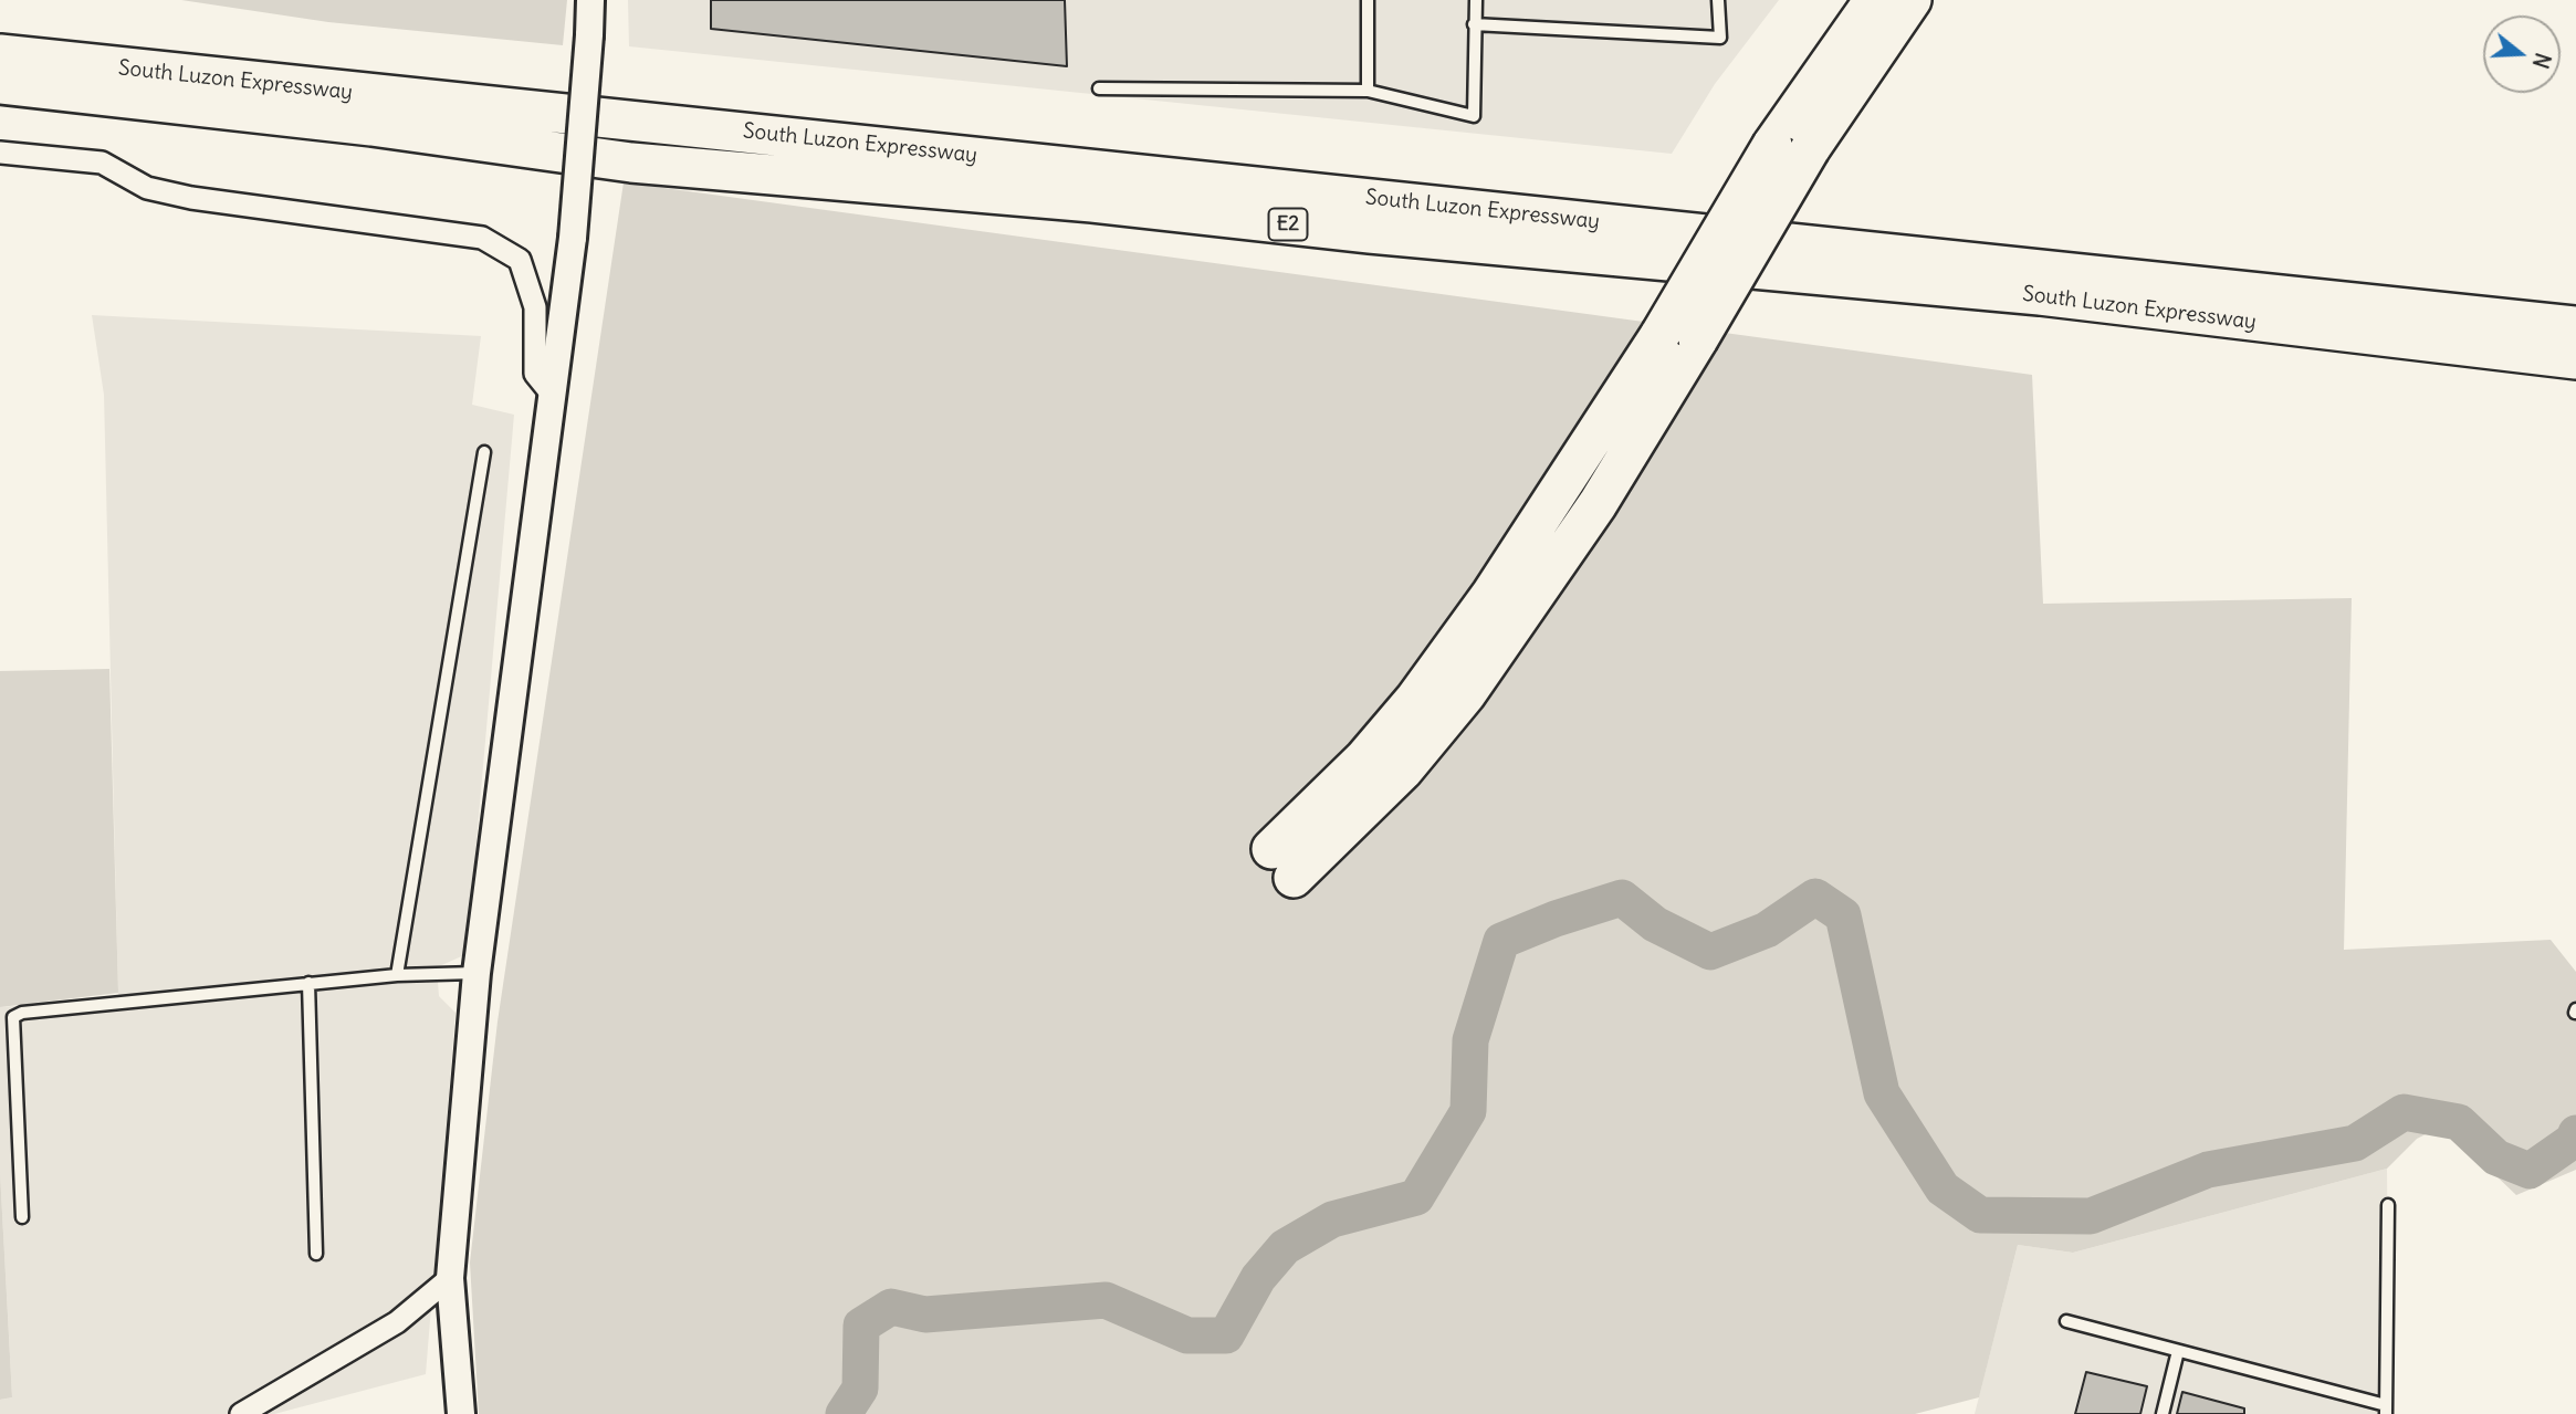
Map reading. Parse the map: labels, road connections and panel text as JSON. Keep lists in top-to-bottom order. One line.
{"streets":{"highway":["South Luzon Expressway","E2"]},"north":"right"}
